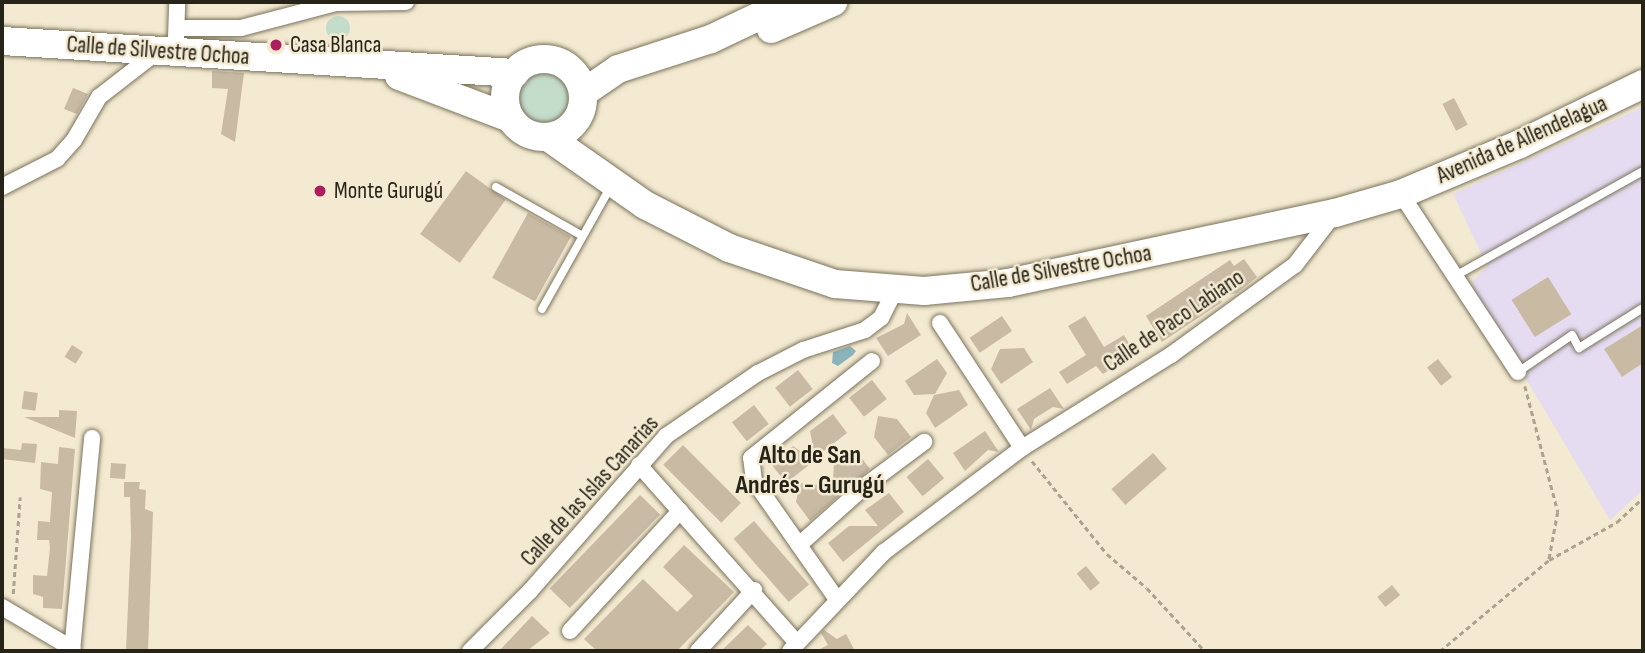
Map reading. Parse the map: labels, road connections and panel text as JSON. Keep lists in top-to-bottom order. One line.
{"streets":{"highway":["Calle de Silvestre Ochoa","Avenida de Allendelagua"],"street":["Calle de Paco Labiano","Calle de las Islas Canarias"]},"crossings":[["Calle de Silvestre Ochoa","Avenida de Allendelagua"],["Calle de Silvestre Ochoa","Calle de Paco Labiano"],["Calle de Silvestre Ochoa","Calle de las Islas Canarias"]],"districts":["Alto de San Andrés - Gurugú"],"places":["Casa Blanca","Monte Gurugú"]}
